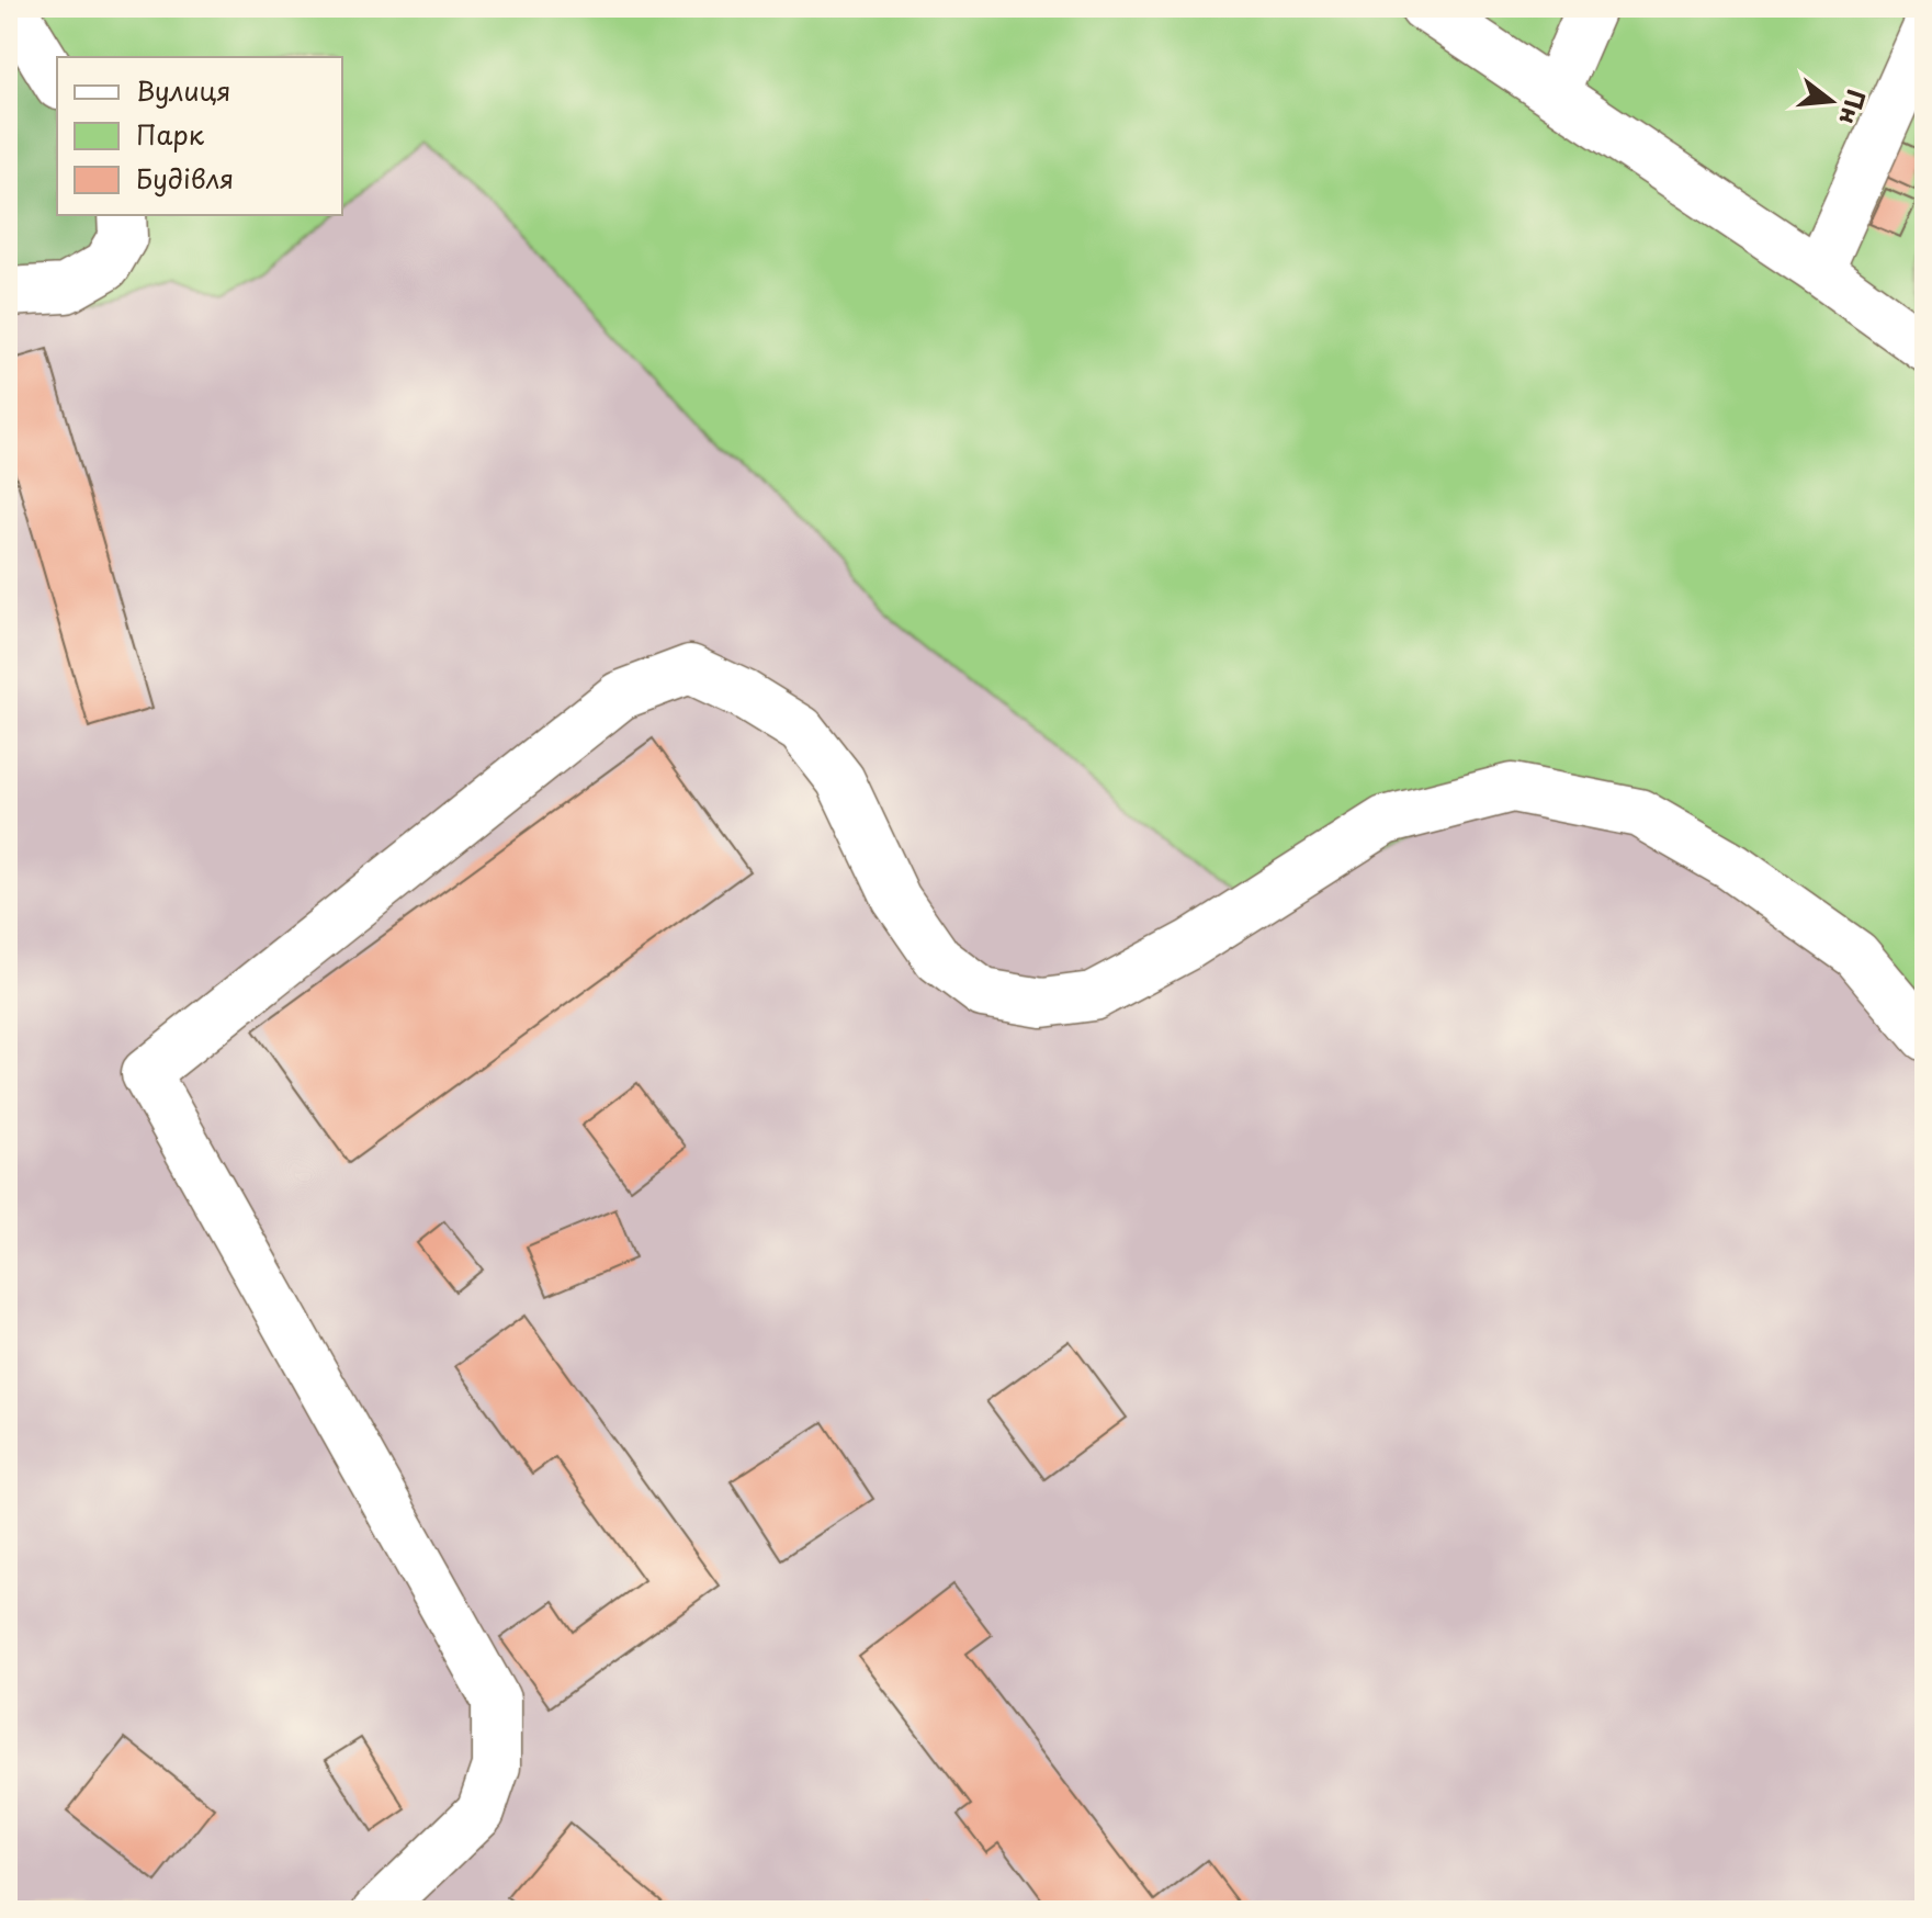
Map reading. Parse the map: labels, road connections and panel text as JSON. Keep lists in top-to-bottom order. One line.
{"legend":["Вулиця","Парк","Будівля"],"north":"right"}
